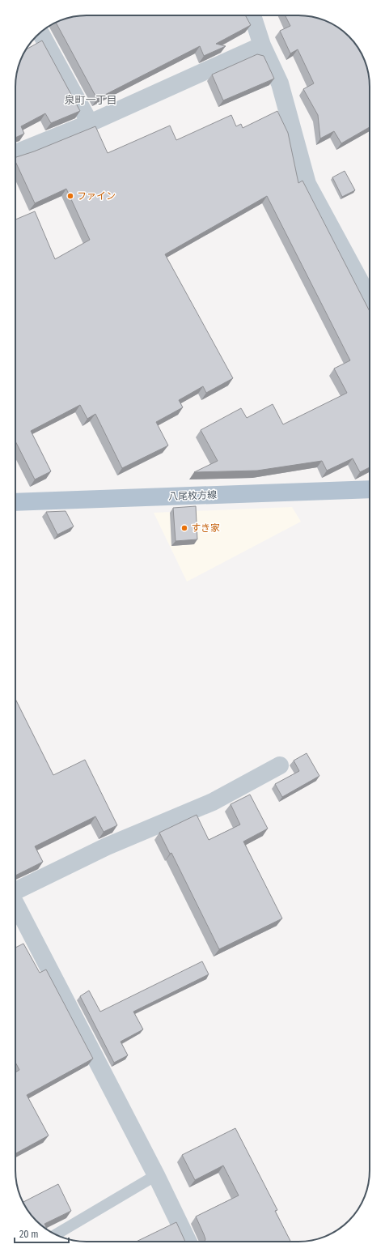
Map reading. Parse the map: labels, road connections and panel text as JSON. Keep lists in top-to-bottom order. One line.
{"streets":{"main road":["八尾枚方線"]},"districts":["泉町一丁目"],"places":["ファイン","すき家"],"scale_bar":"20 m"}
